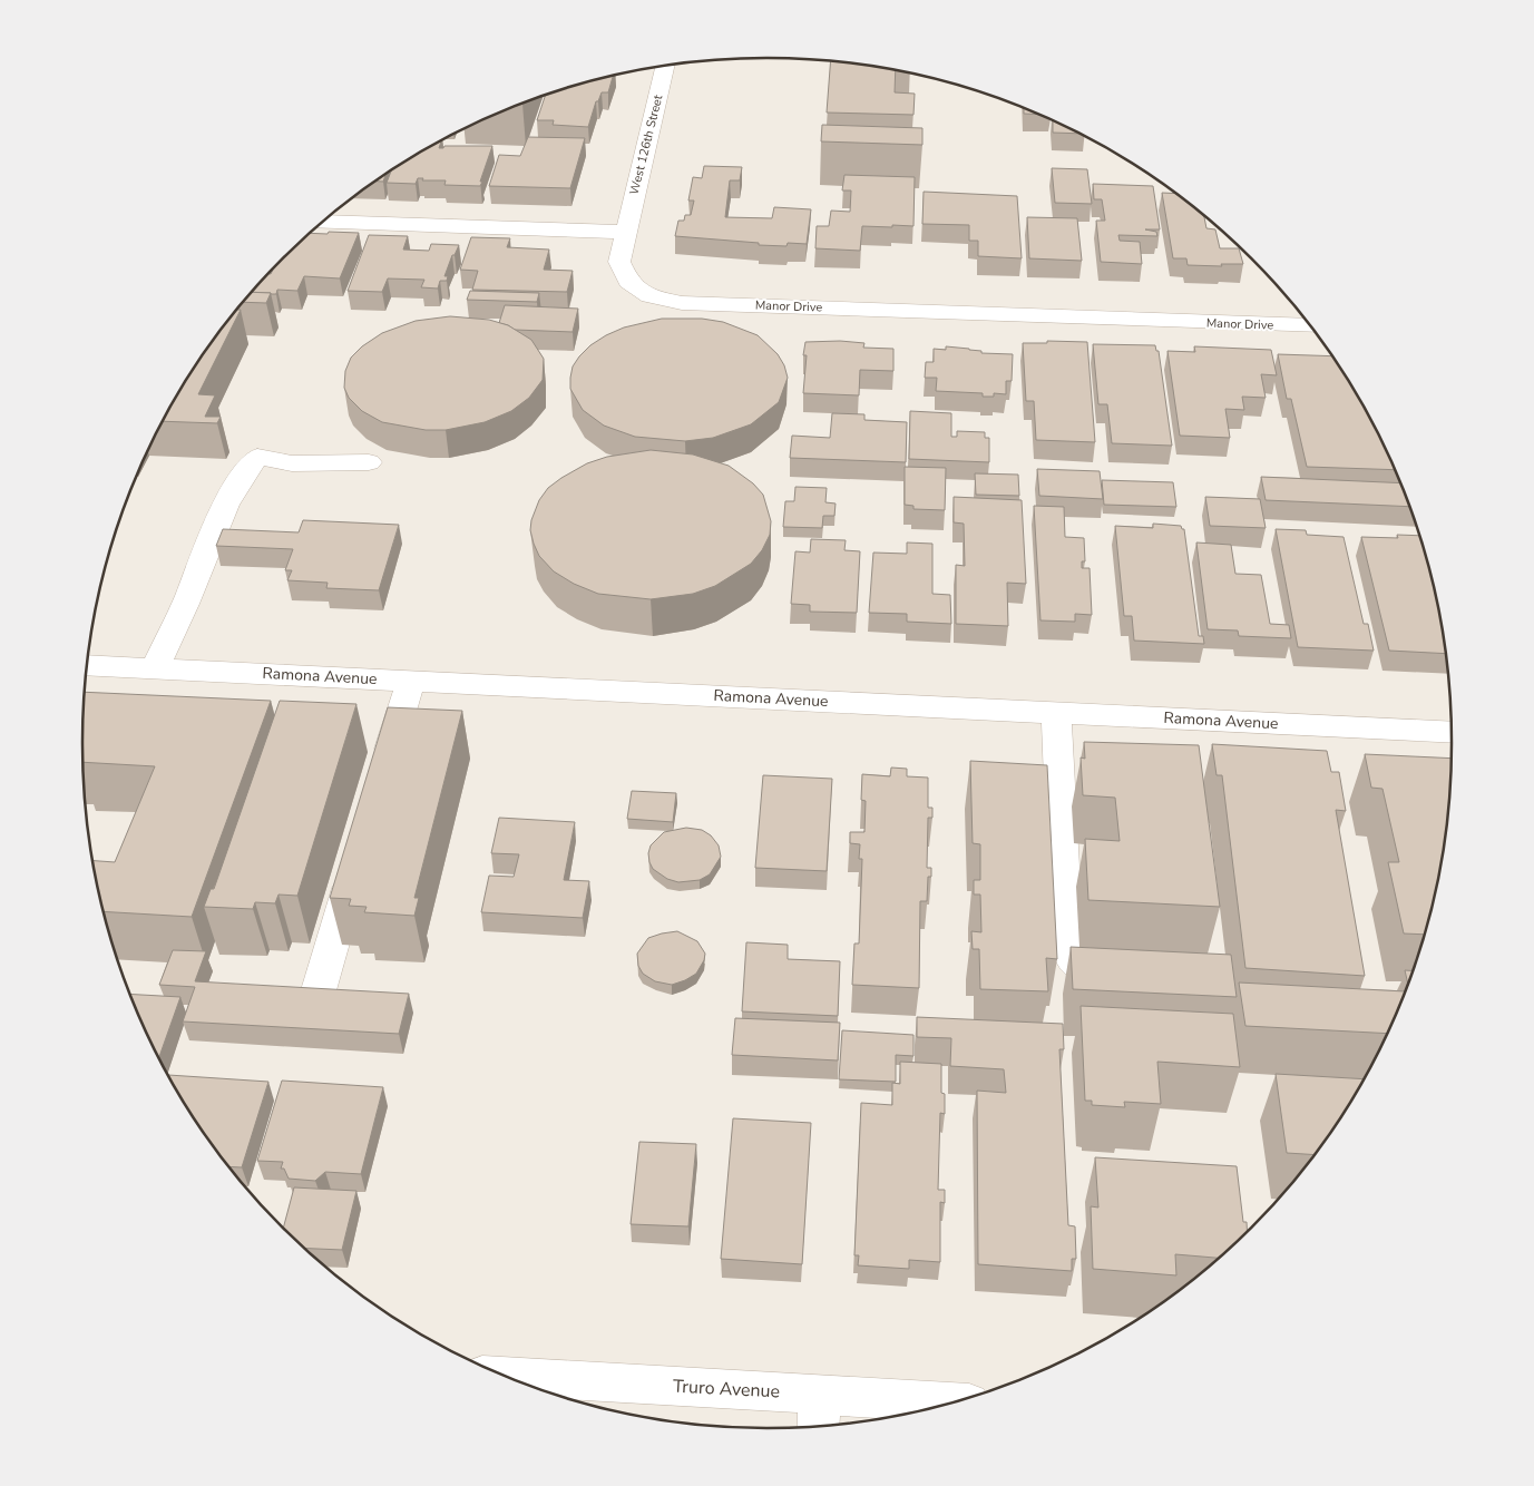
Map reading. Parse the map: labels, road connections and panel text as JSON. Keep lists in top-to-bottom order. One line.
{"streets":{"street":["West 126th Street","Manor Drive","Ramona Avenue","Truro Avenue"]},"crossings":[["West 126th Street","Manor Drive"]]}
